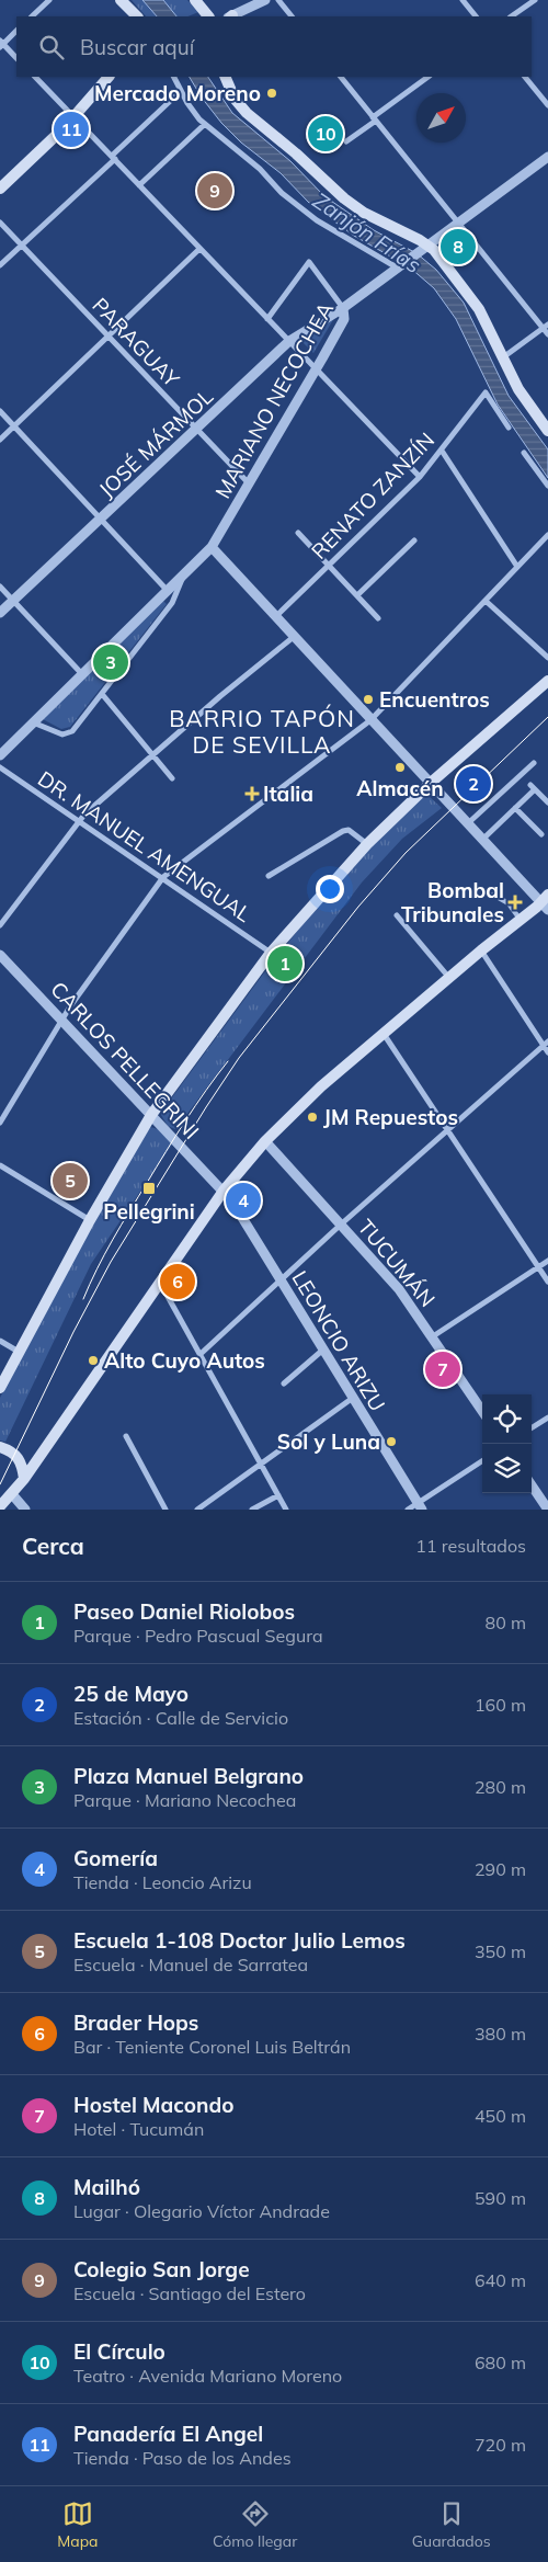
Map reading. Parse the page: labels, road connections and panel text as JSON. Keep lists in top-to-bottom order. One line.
{"streets":{"street":["PARAGUAY","MARIANO NECOCHEA","JOSÉ MÁRMOL","RENATO ZANZÍN","DR. MANUEL AMENGUAL","CARLOS PELLEGRINI","TUCUMÁN","LEONCIO ARIZU"]},"crossings":[["PARAGUAY","MARIANO NECOCHEA"],["PARAGUAY","JOSÉ MÁRMOL"],["MARIANO NECOCHEA","JOSÉ MÁRMOL"],["CARLOS PELLEGRINI","LEONCIO ARIZU"]],"districts":["BARRIO TAPÓN DE SEVILLA"],"water":["Zanjón Frías"],"places":{"other":["Mercado Moreno","Encuentros","Almacén","JM Repuestos","Alto Cuyo Autos","Sol y Luna"],"health":["Italia","Bombal Tribunales"],"transit":["Pellegrini"]},"north":"top right","page":{"search":"Buscar aquí","pins":["11","10","9","8","3","2","1","5","4","6","7"],"heading":["Cerca","11 resultados"],"list":[{"mark":"1","name":"Paseo Daniel Riolobos","note":"Parque · Pedro Pascual Segura","value":"80 m"},{"mark":"2","name":"25 de Mayo","note":"Estación · Calle de Servicio","value":"160 m"},{"mark":"3","name":"Plaza Manuel Belgrano","note":"Parque · Mariano Necochea","value":"280 m"},{"mark":"4","name":"Gomería","note":"Tienda · Leoncio Arizu","value":"290 m"},{"mark":"5","name":"Escuela 1-108 Doctor Julio Lemos","note":"Escuela · Manuel de Sarratea","value":"350 m"},{"mark":"6","name":"Brader Hops","note":"Bar · Teniente Coronel Luis Beltrán","value":"380 m"},{"mark":"7","name":"Hostel Macondo","note":"Hotel · Tucumán","value":"450 m"},{"mark":"8","name":"Mailhó","note":"Lugar · Olegario Víctor Andrade","value":"590 m"},{"mark":"9","name":"Colegio San Jorge","note":"Escuela · Santiago del Estero","value":"640 m"},{"mark":"10","name":"El Círculo","note":"Teatro · Avenida Mariano Moreno","value":"680 m"},{"mark":"11","name":"Panadería El Angel","note":"Tienda · Paso de los Andes","value":"720 m"}],"nav":["Mapa","Cómo llegar","Guardados"]}}
